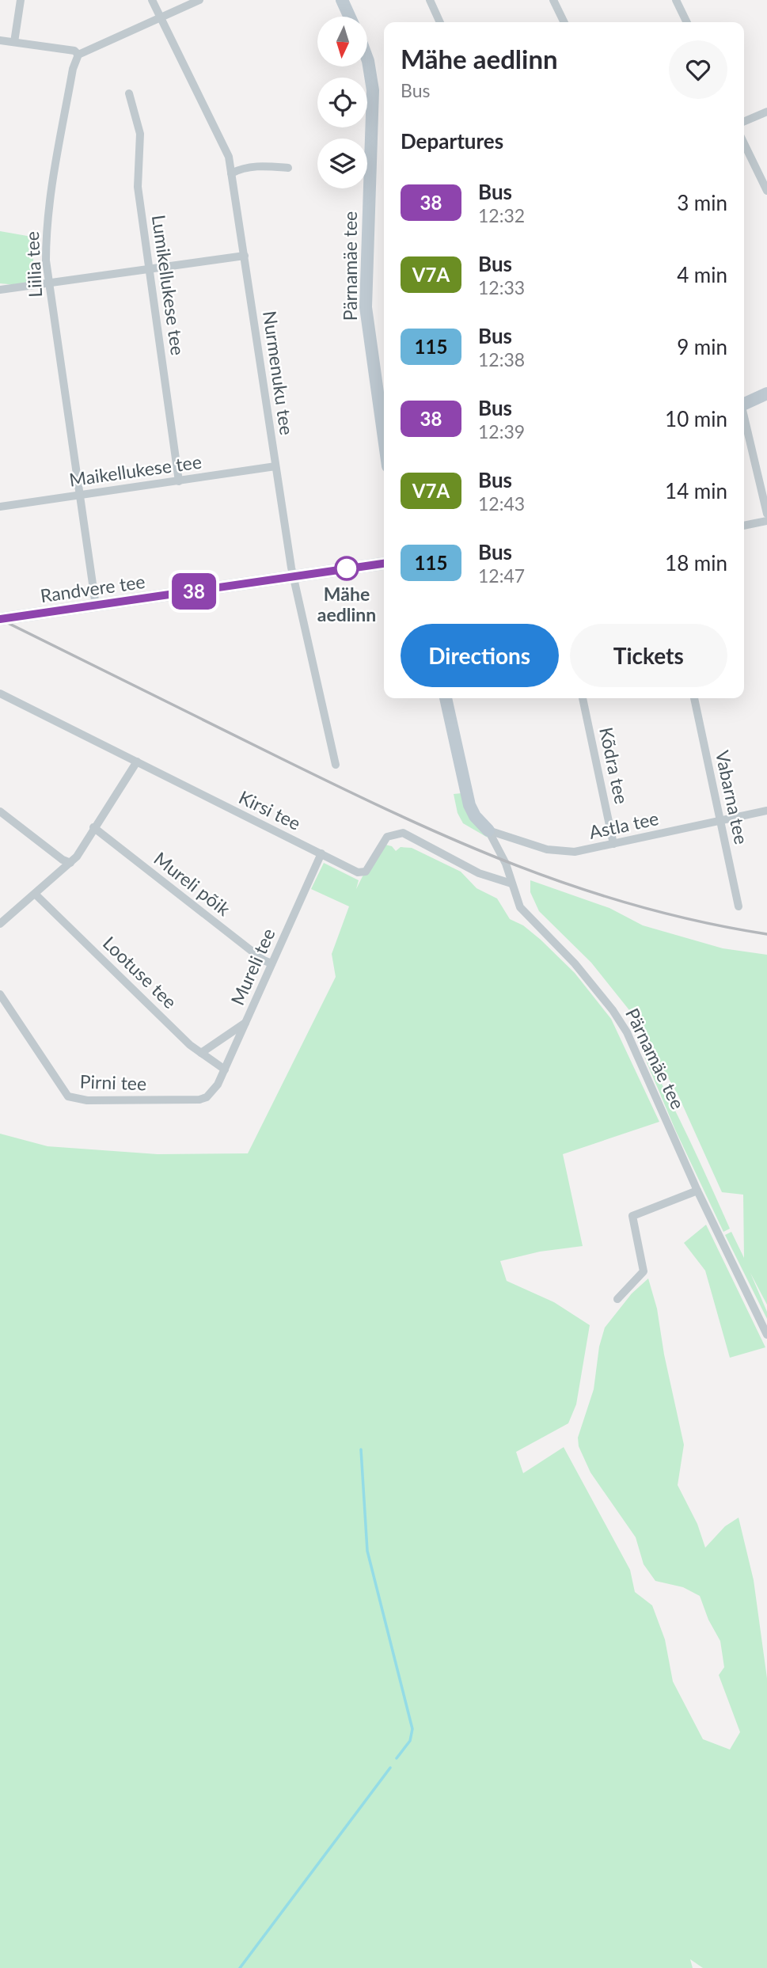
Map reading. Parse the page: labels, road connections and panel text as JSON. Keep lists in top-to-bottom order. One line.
{"streets":{"main road":["Pärnamäe tee","Randvere tee"],"street":["Liilia tee","Lumikellukese tee","Nurmenuku tee","Maikellukese tee","Kõdra tee","Vabarna tee","Kirsi tee","Astla tee","Mureli põik","Mureli tee","Lootuse tee","Pirni tee"]},"crossings":[["Liilia tee","Maikellukese tee"],["Liilia tee","Randvere tee"],["Pärnamäe tee","Kirsi tee"],["Pärnamäe tee","Astla tee"],["Lumikellukese tee","Maikellukese tee"],["Nurmenuku tee","Maikellukese tee"],["Nurmenuku tee","Randvere tee"],["Kõdra tee","Astla tee"],["Vabarna tee","Astla tee"],["Kirsi tee","Mureli tee"],["Mureli põik","Mureli tee"],["Mureli tee","Lootuse tee"],["Mureli tee","Pirni tee"]],"places":["Mähe aedlinn"],"lines":["bus line 38"],"north":"bottom","page":{"on_map":"38","heading":[["Mähe aedlinn","Bus"],"Departures"],"list":[{"mark":"38","name":"Bus","note":"12:32","value":"3 min"},{"mark":"V7A","name":"Bus","note":"12:33","value":"4 min"},{"mark":"115","name":"Bus","note":"12:38","value":"9 min"},{"mark":"38","name":"Bus","note":"12:39","value":"10 min"},{"mark":"V7A","name":"Bus","note":"12:43","value":"14 min"},{"mark":"115","name":"Bus","note":"12:47","value":"18 min"}],"buttons":["Directions","Tickets"]}}
